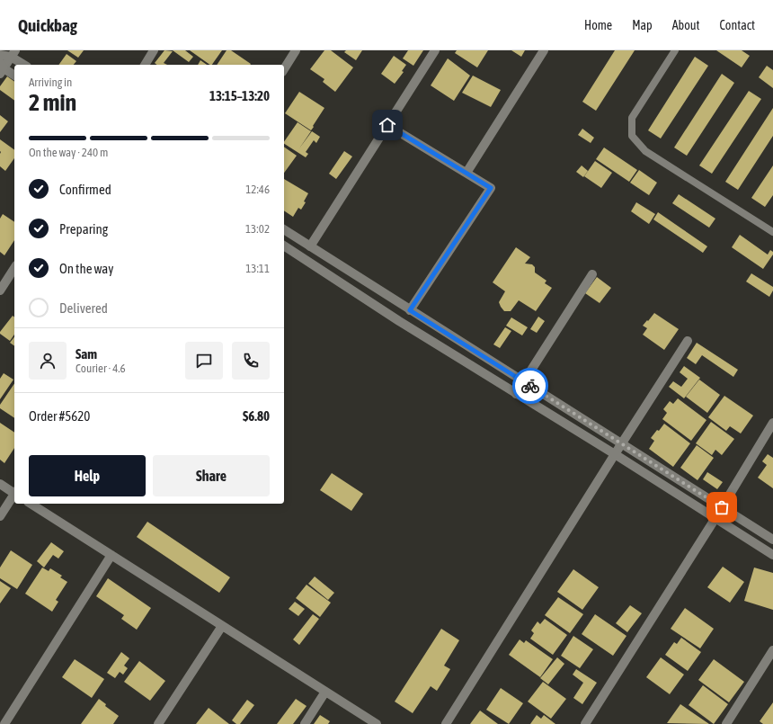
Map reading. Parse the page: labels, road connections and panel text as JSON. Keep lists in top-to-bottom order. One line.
{"page":{"header":"Quickbag","nav":["Home","Map","About","Contact"],"heading":["2 min","Arriving in","13:15–13:20"],"panel":["Sam","Courier · 4.6","Order #5620","$6.80"],"bar":"On the way · 240 m","list":[["Confirmed","12:46"],["Preparing","13:02"],["On the way","13:11"],"Delivered"],"buttons":["Help","Share"]}}
